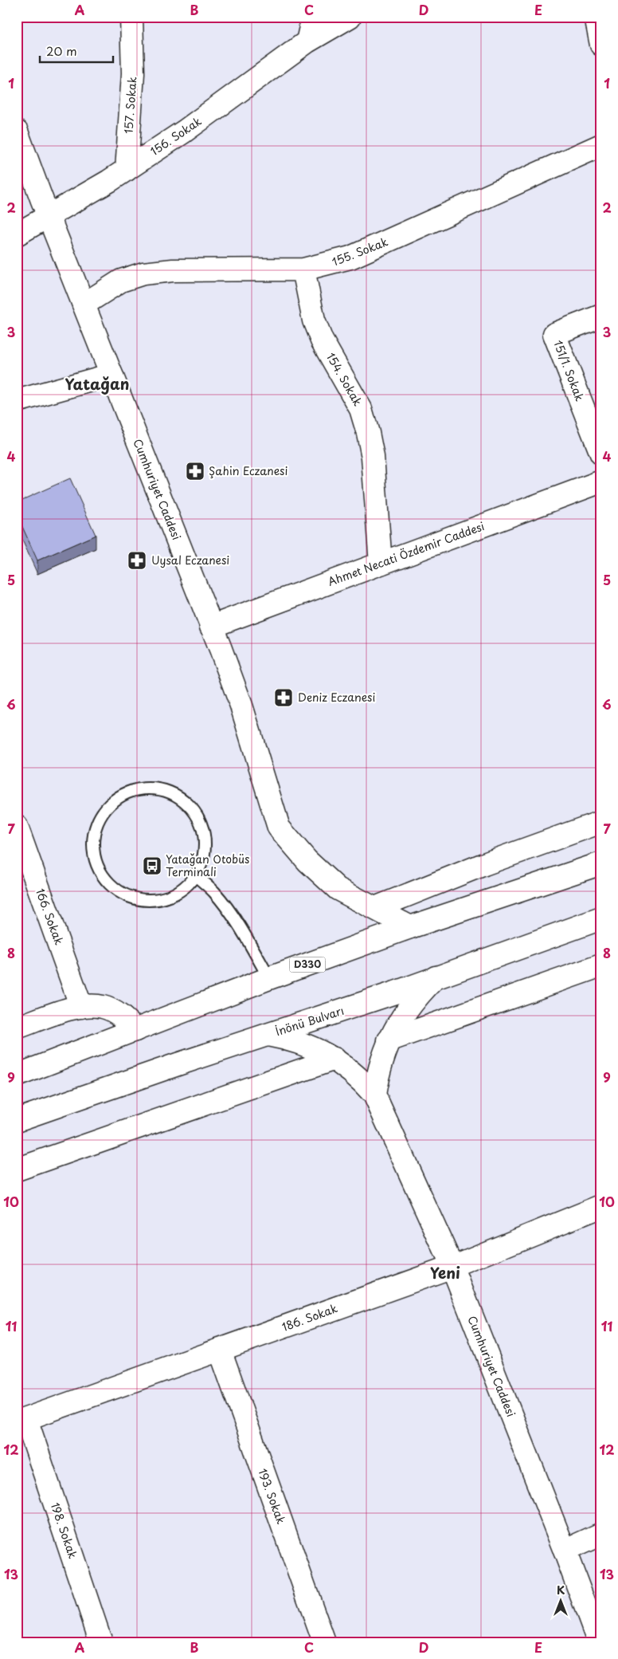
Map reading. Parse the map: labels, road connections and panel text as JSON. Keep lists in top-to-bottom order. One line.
{"streets":{"main road":["157. Sokak","156. Sokak","155. Sokak","151/1. Sokak","154. Sokak","Cumhuriyet Caddesi","Ahmet Necati Özdemir Caddesi","166. Sokak","D330","İnönü Bulvarı","186. Sokak","193. Sokak","198. Sokak"]},"crossings":[["157. Sokak","156. Sokak"],["156. Sokak","Cumhuriyet Caddesi"],["155. Sokak","154. Sokak"],["155. Sokak","Cumhuriyet Caddesi"],["154. Sokak","Ahmet Necati Özdemir Caddesi"],["Cumhuriyet Caddesi","Ahmet Necati Özdemir Caddesi"],["Cumhuriyet Caddesi","D330"],["Cumhuriyet Caddesi","İnönü Bulvarı"],["Cumhuriyet Caddesi","186. Sokak"],["186. Sokak","193. Sokak"],["186. Sokak","198. Sokak"]],"districts":["Yatağan","Yeni"],"places":{"pharmacy":["Şahin Eczanesi","Uysal Eczanesi","Deniz Eczanesi"],"bus stop":["Yatağan Otobüs Terminali"]},"scale_bar":"20 m","north":"top","grid":{"columns":["A","B","C","D","E"],"rows":["1","2","3","4","5","6","7","8","9","10","11","12","13"]}}
